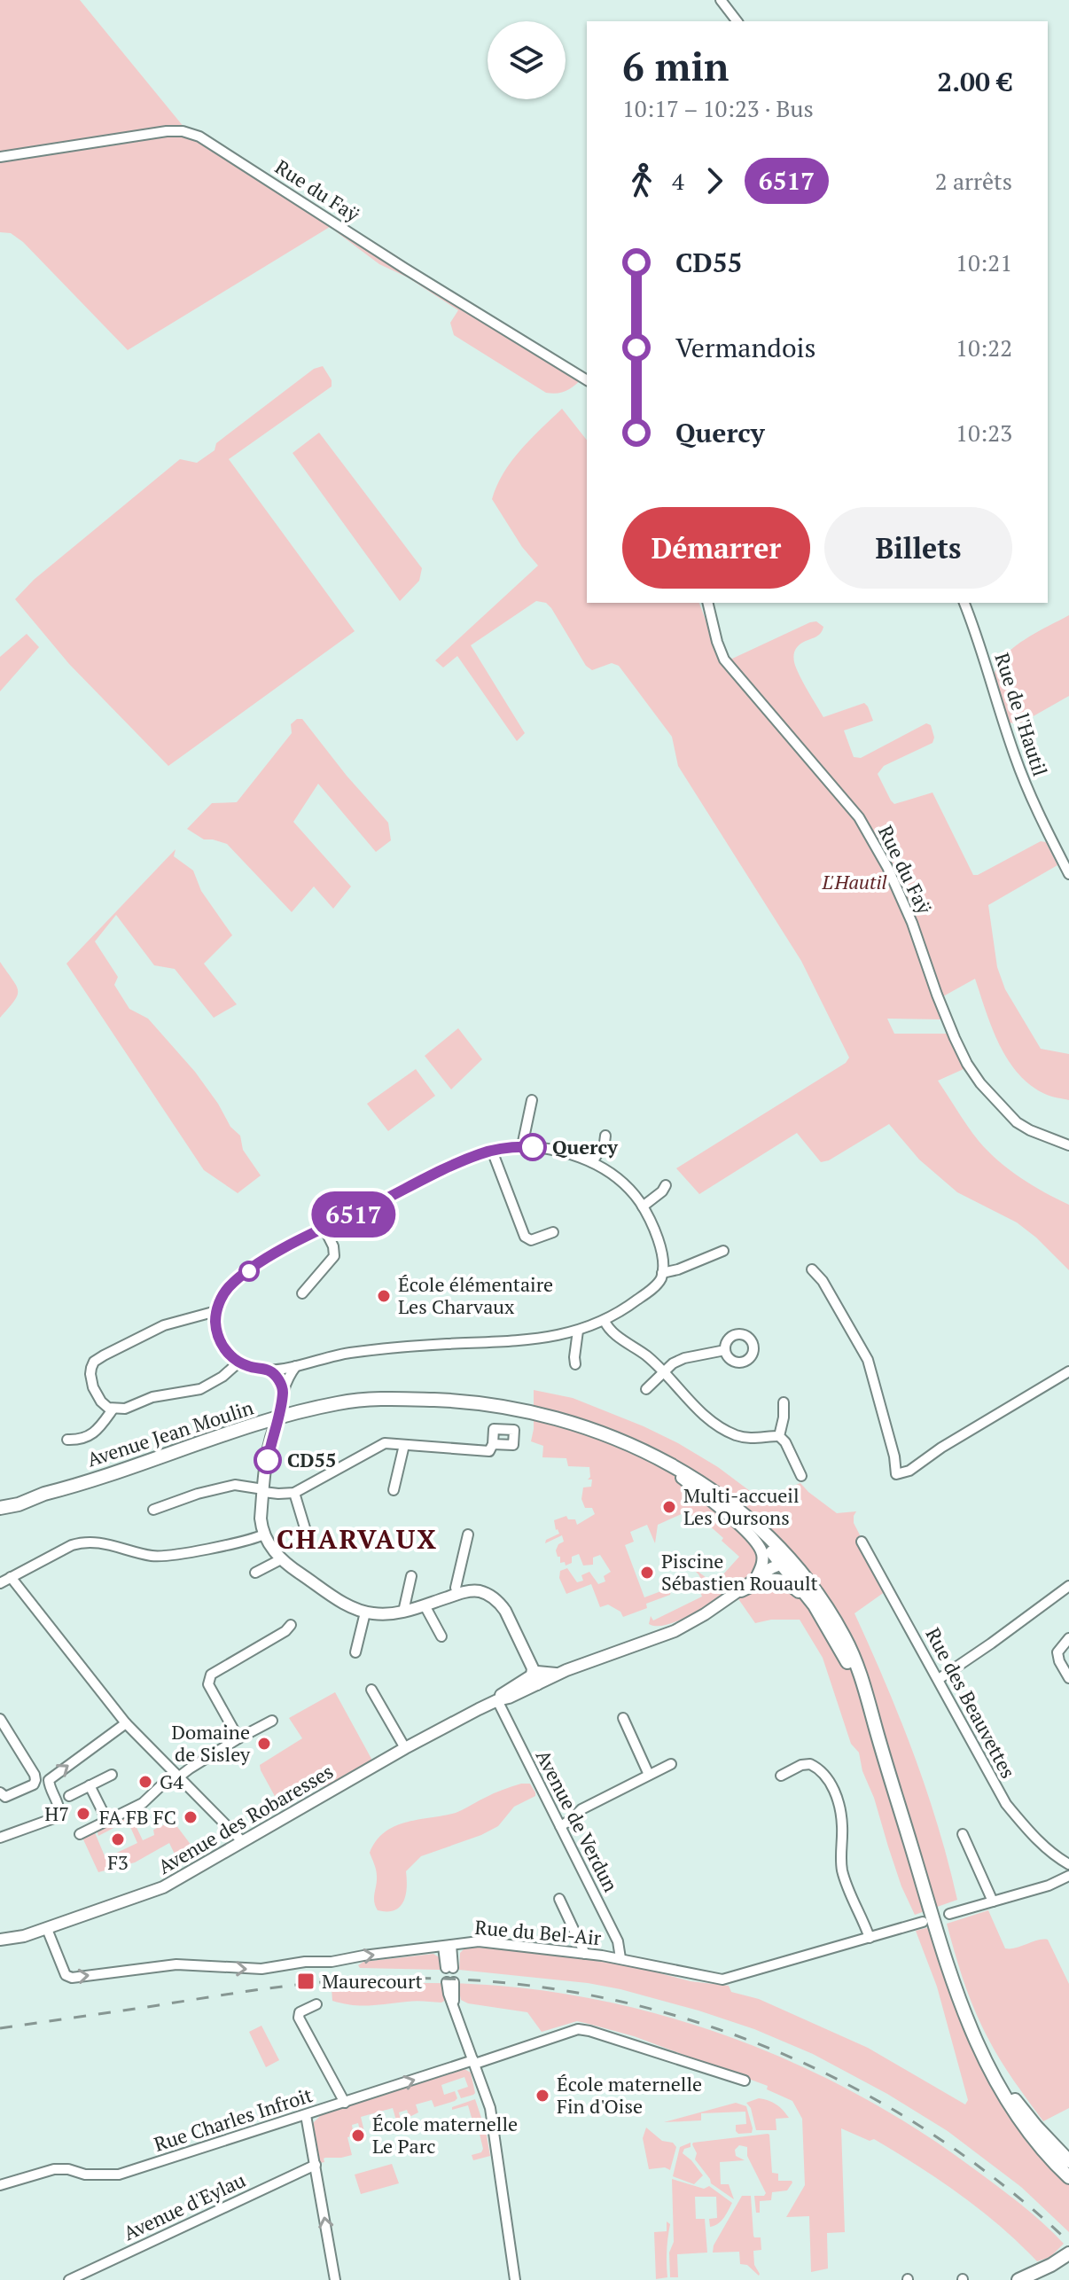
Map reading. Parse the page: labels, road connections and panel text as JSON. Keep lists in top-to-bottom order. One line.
{"streets":{"main road":["Avenue Jean Moulin"],"street":["Rue du Faÿ","Rue de l'Hautil","Rue des Beauvettes","Avenue des Robaresses","Avenue de Verdun","Rue du Bel-Air","Rue Charles Infroit","Avenue d'Eylau"]},"crossings":[["Avenue des Robaresses","Avenue de Verdun"],["Avenue des Robaresses","Rue du Bel-Air"],["Avenue de Verdun","Rue du Bel-Air"]],"one_way":["Rue du Bel-Air"],"districts":["CHARVAUX"],"parks":["L'Hautil"],"places":{"other":["Quercy","École élémentaire Les Charvaux","CD55","Multi-accueil Les Oursons","Piscine Sébastien Rouault","Domaine de Sisley","G4","H7","FA FB FC","F3","École maternelle Fin d'Oise","École maternelle Le Parc"],"transit":["Maurecourt"]},"lines":["bus line 6517"],"page":{"on_map":"6517","heading":["6 min","10:17 – 10:23 · Bus","2.00 €"],"legs":["4","6517","2 arrêts"],"list":[{"name":"CD55","value":"10:21"},{"name":"Vermandois","value":"10:22"},{"name":"Quercy","value":"10:23"}],"buttons":["Démarrer","Billets"]}}
